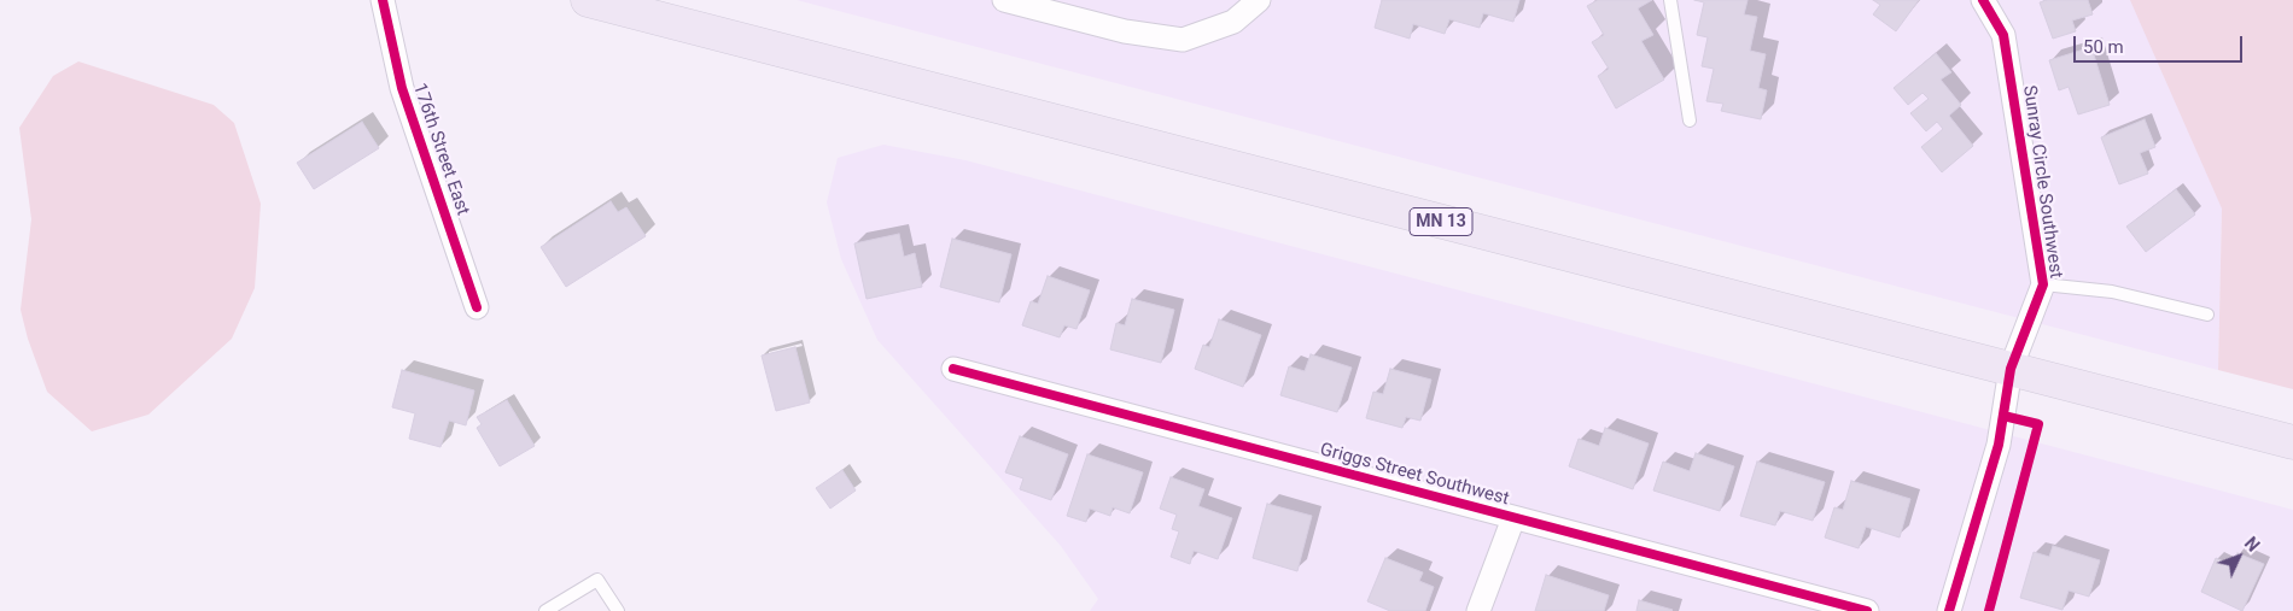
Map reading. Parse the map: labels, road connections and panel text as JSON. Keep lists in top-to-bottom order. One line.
{"streets":{"main road":["MN 13"],"street":["176th Street East","Sunray Circle Southwest","Griggs Street Southwest"]},"crossings":[["Sunray Circle Southwest","MN 13"]],"scale_bar":"50 m","north":"top right"}
